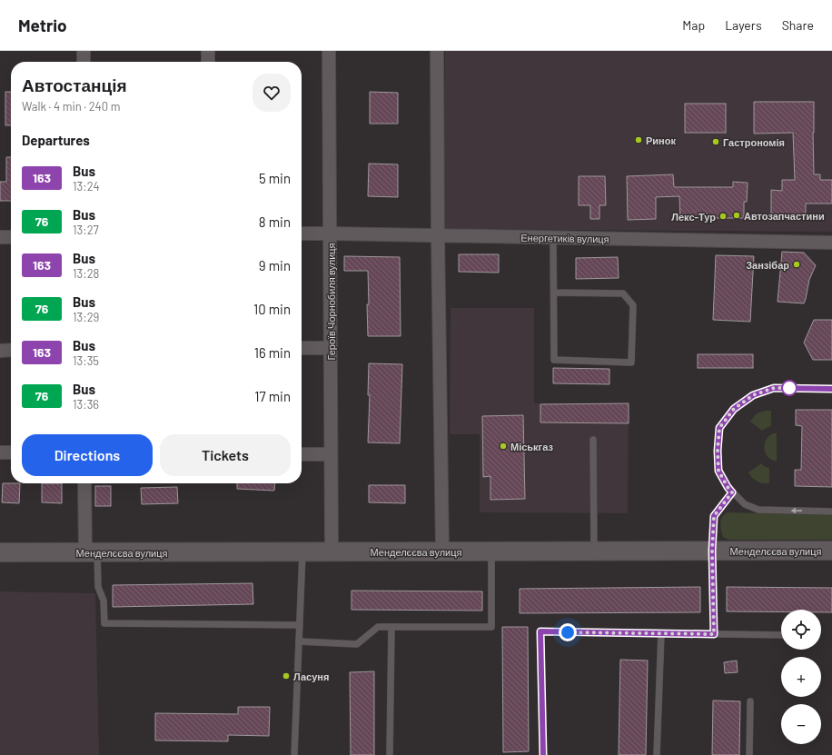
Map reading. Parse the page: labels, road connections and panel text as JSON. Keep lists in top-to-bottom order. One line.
{"streets":{"street":["Енергетиків вулиця","Героїв Чорнобиля вулиця","Менделєєва вулиця"]},"crossings":[["Енергетиків вулиця","Героїв Чорнобиля вулиця"],["Героїв Чорнобиля вулиця","Менделєєва вулиця"]],"places":["Ринок","Гастрономія","Автозапчастини","Лекс-Тур","Занзібар","Міськгаз","Ласуня"],"lines":["bus line 163"],"page":{"header":"Metrio","nav":["Map","Layers","Share"],"heading":[["Автостанція","Walk · 4 min · 240 m"],"Departures"],"list":[{"mark":"163","name":"Bus","note":"13:24","value":"5 min"},{"mark":"76","name":"Bus","note":"13:27","value":"8 min"},{"mark":"163","name":"Bus","note":"13:28","value":"9 min"},{"mark":"76","name":"Bus","note":"13:29","value":"10 min"},{"mark":"163","name":"Bus","note":"13:35","value":"16 min"},{"mark":"76","name":"Bus","note":"13:36","value":"17 min"}],"buttons":["Directions","Tickets"],"map_buttons":["+","−"]}}
